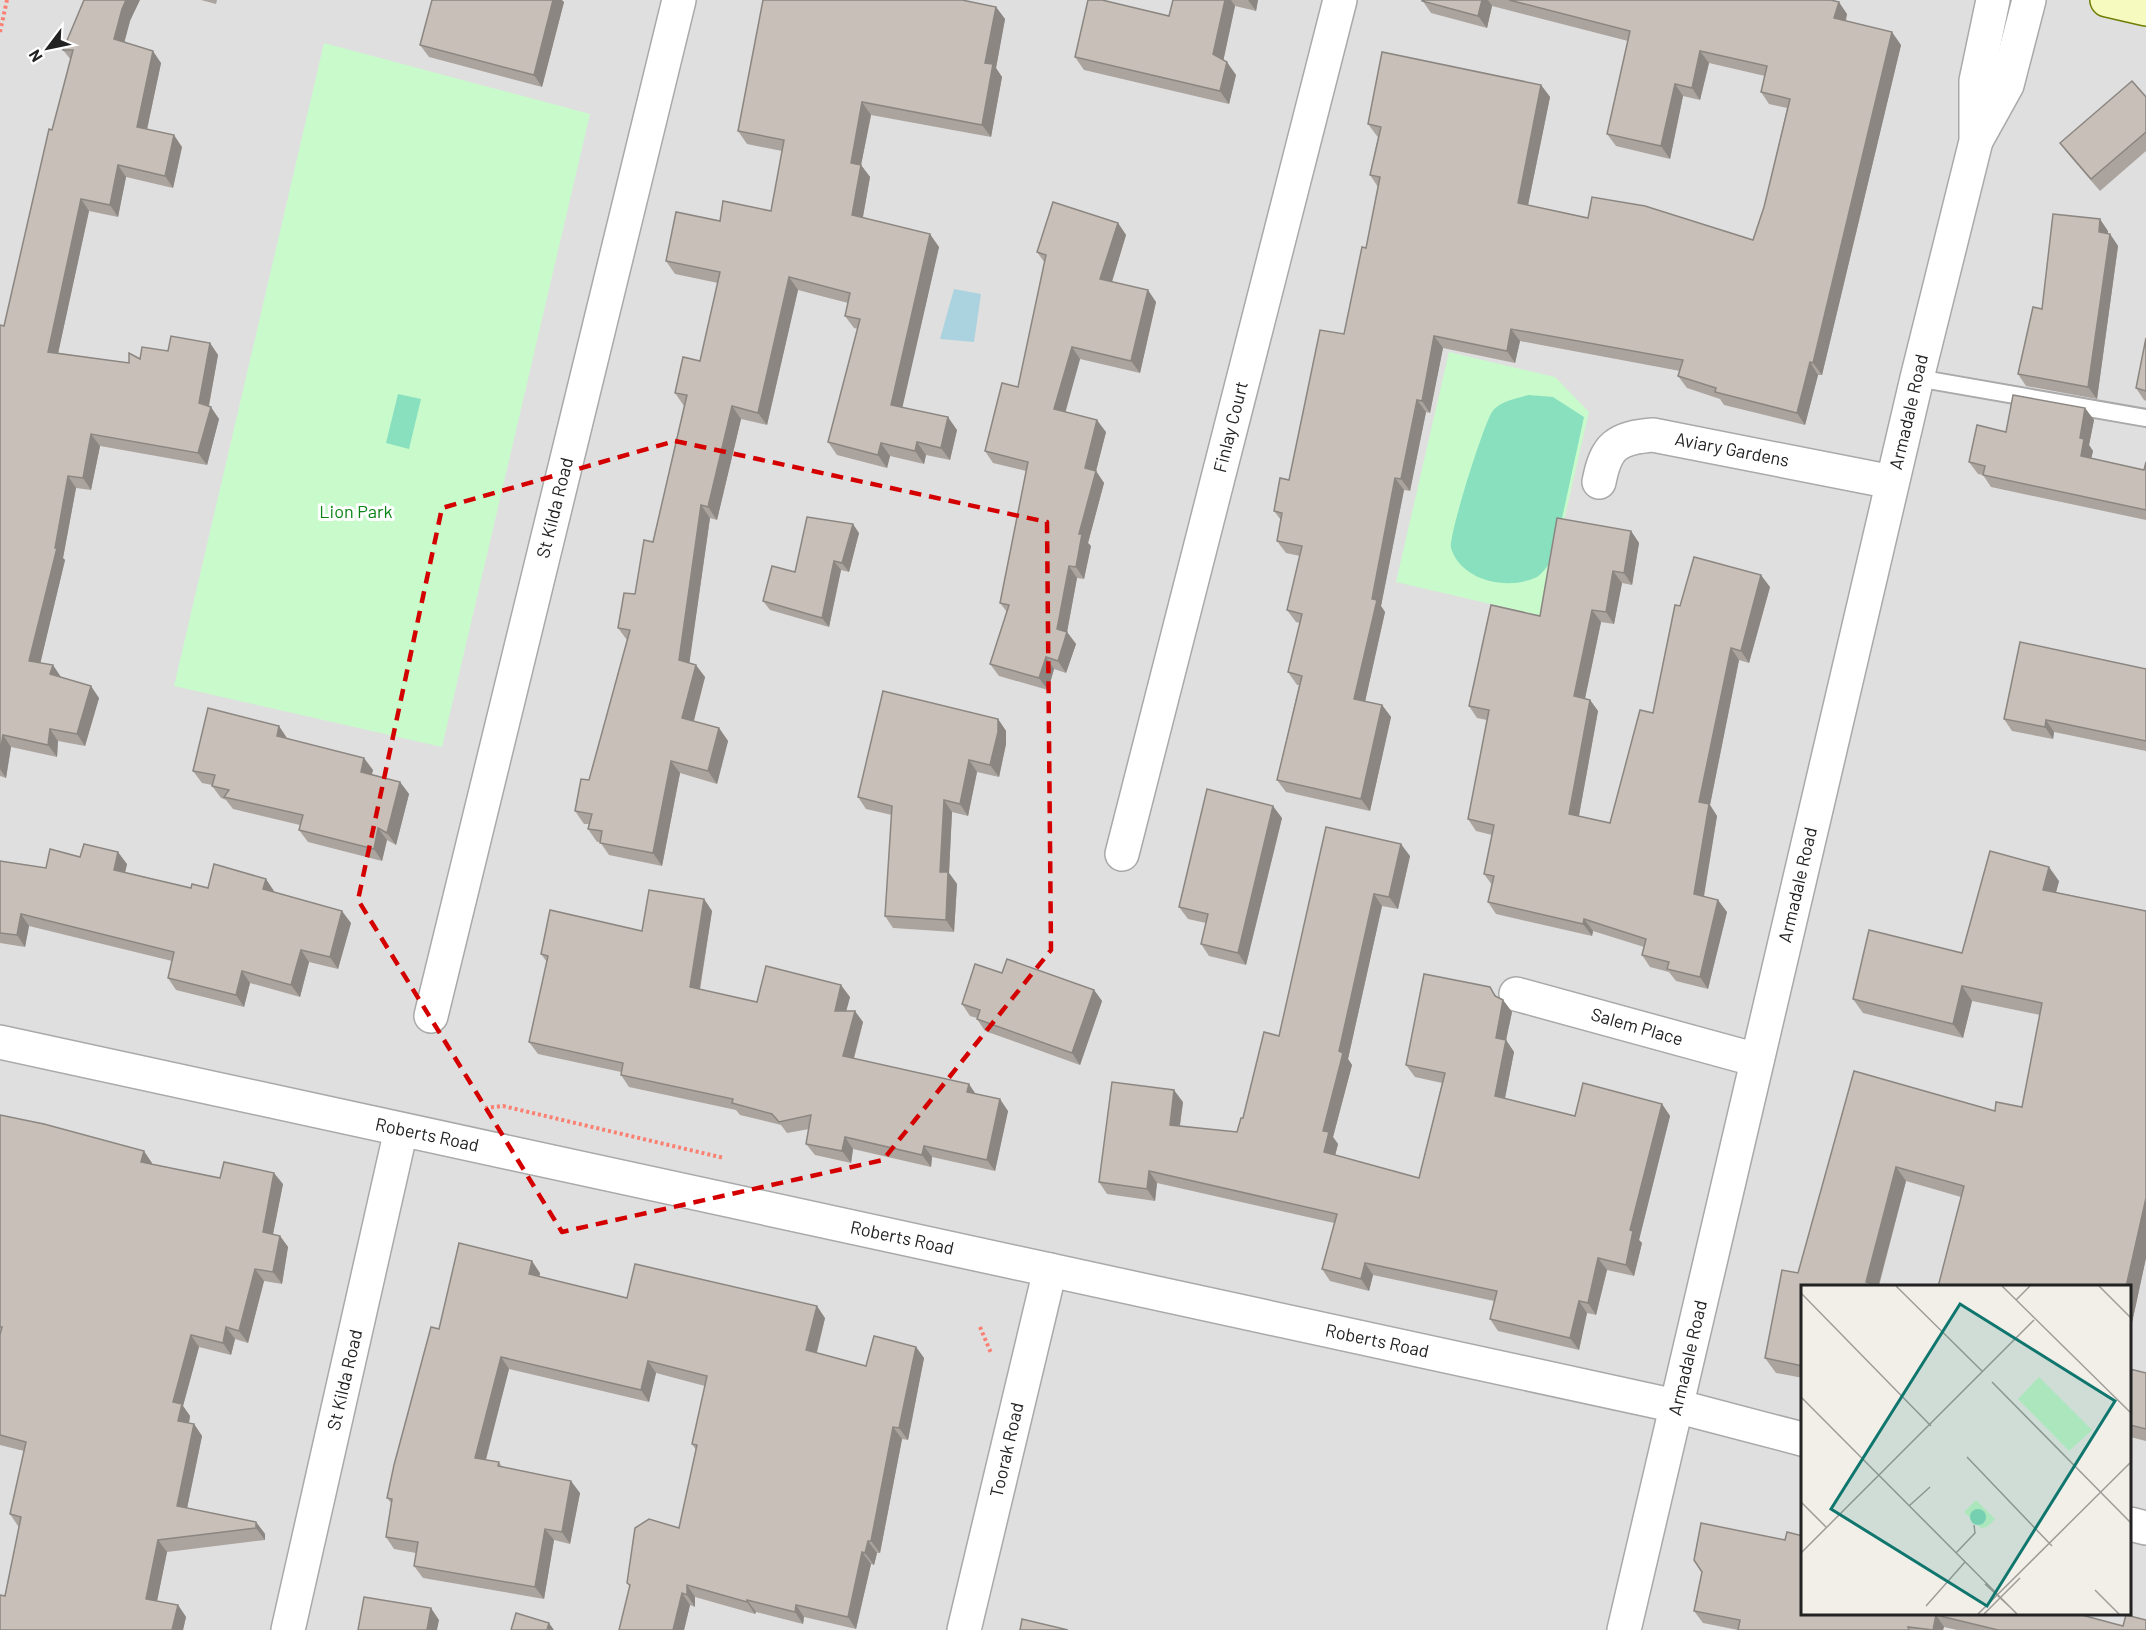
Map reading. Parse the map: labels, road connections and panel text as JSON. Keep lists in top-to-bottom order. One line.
{"streets":{"street":["Armadale Road","Finlay Court","Aviary Gardens","St Kilda Road","Salem Place","Roberts Road","Toorak Road"]},"crossings":[["Armadale Road","Aviary Gardens"],["Armadale Road","Salem Place"],["Armadale Road","Roberts Road"],["St Kilda Road","Roberts Road"],["Roberts Road","Toorak Road"]],"parks":["Lion Park"],"north":"bottom left"}
